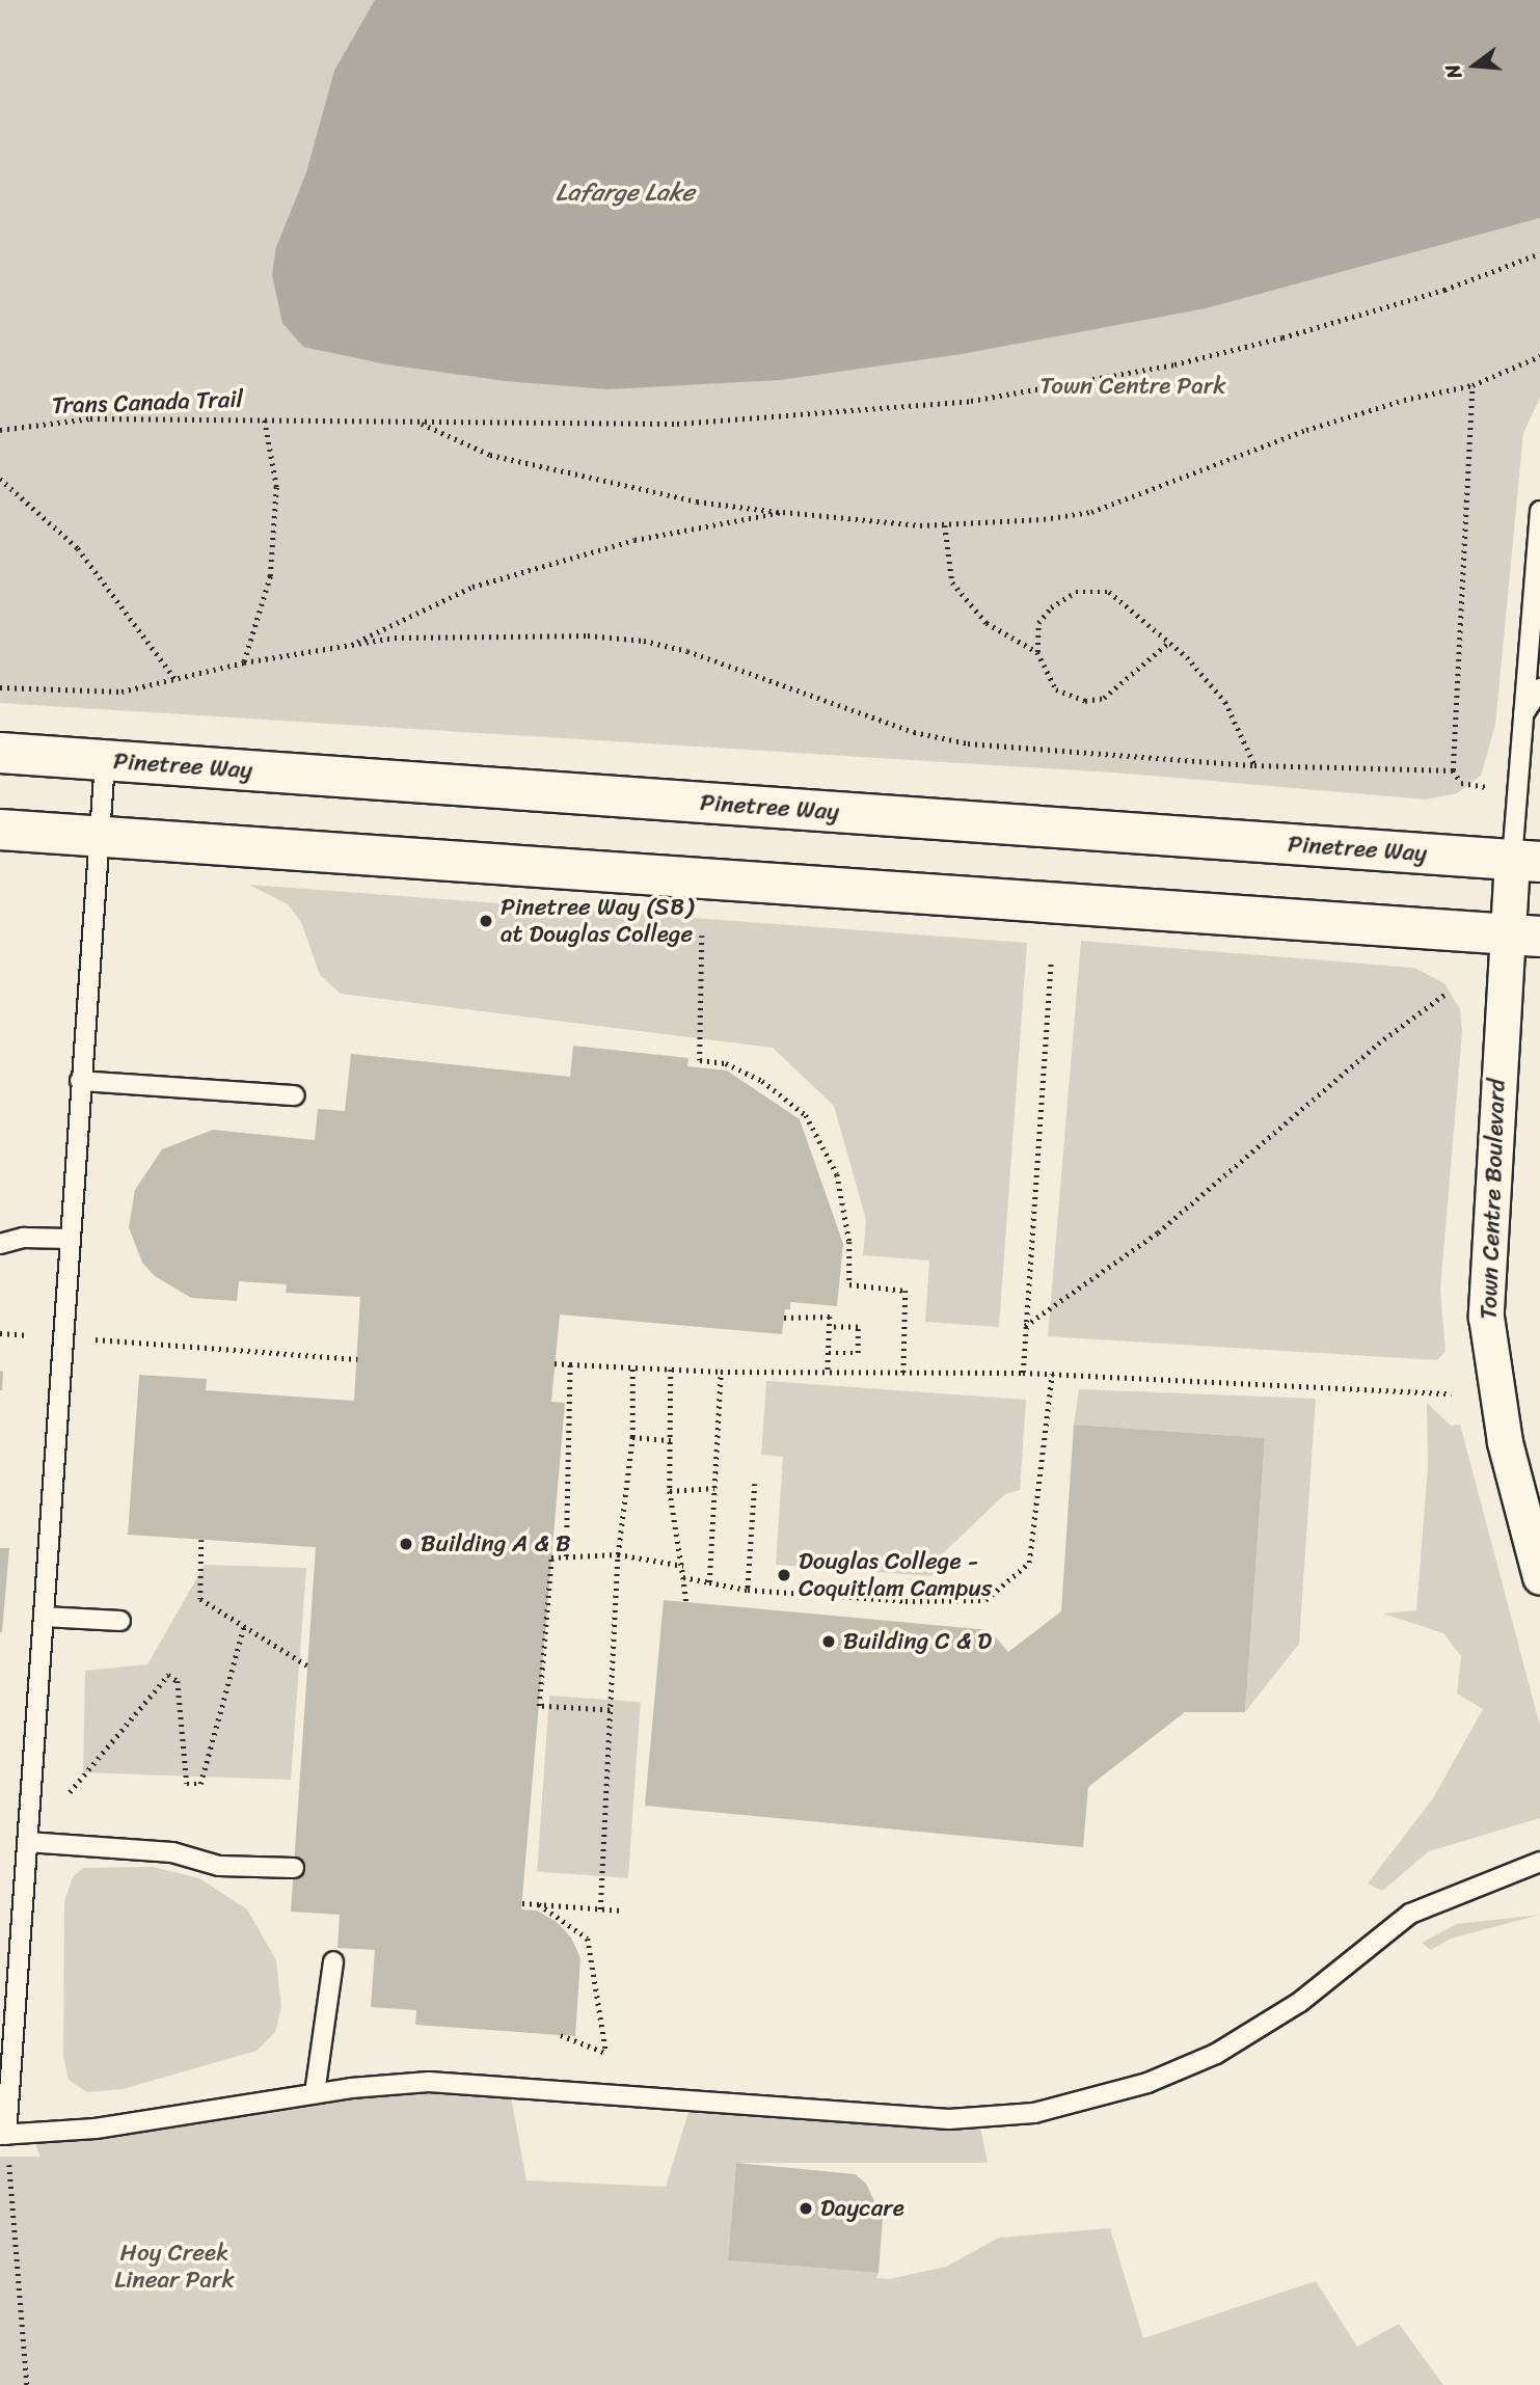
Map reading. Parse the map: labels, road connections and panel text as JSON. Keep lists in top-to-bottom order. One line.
{"streets":{"main road":["Pinetree Way"],"street":["Town Centre Boulevard"],"path":["Trans Canada Trail"]},"crossings":[["Pinetree Way","Town Centre Boulevard"]],"water":["Lafarge Lake"],"parks":["Town Centre Park","Hoy Creek Linear Park"],"places":["Pinetree Way (SB) at Douglas College","Building A & B","Douglas College - Coquitlam Campus","Building C & D","Daycare"],"north":"left"}
